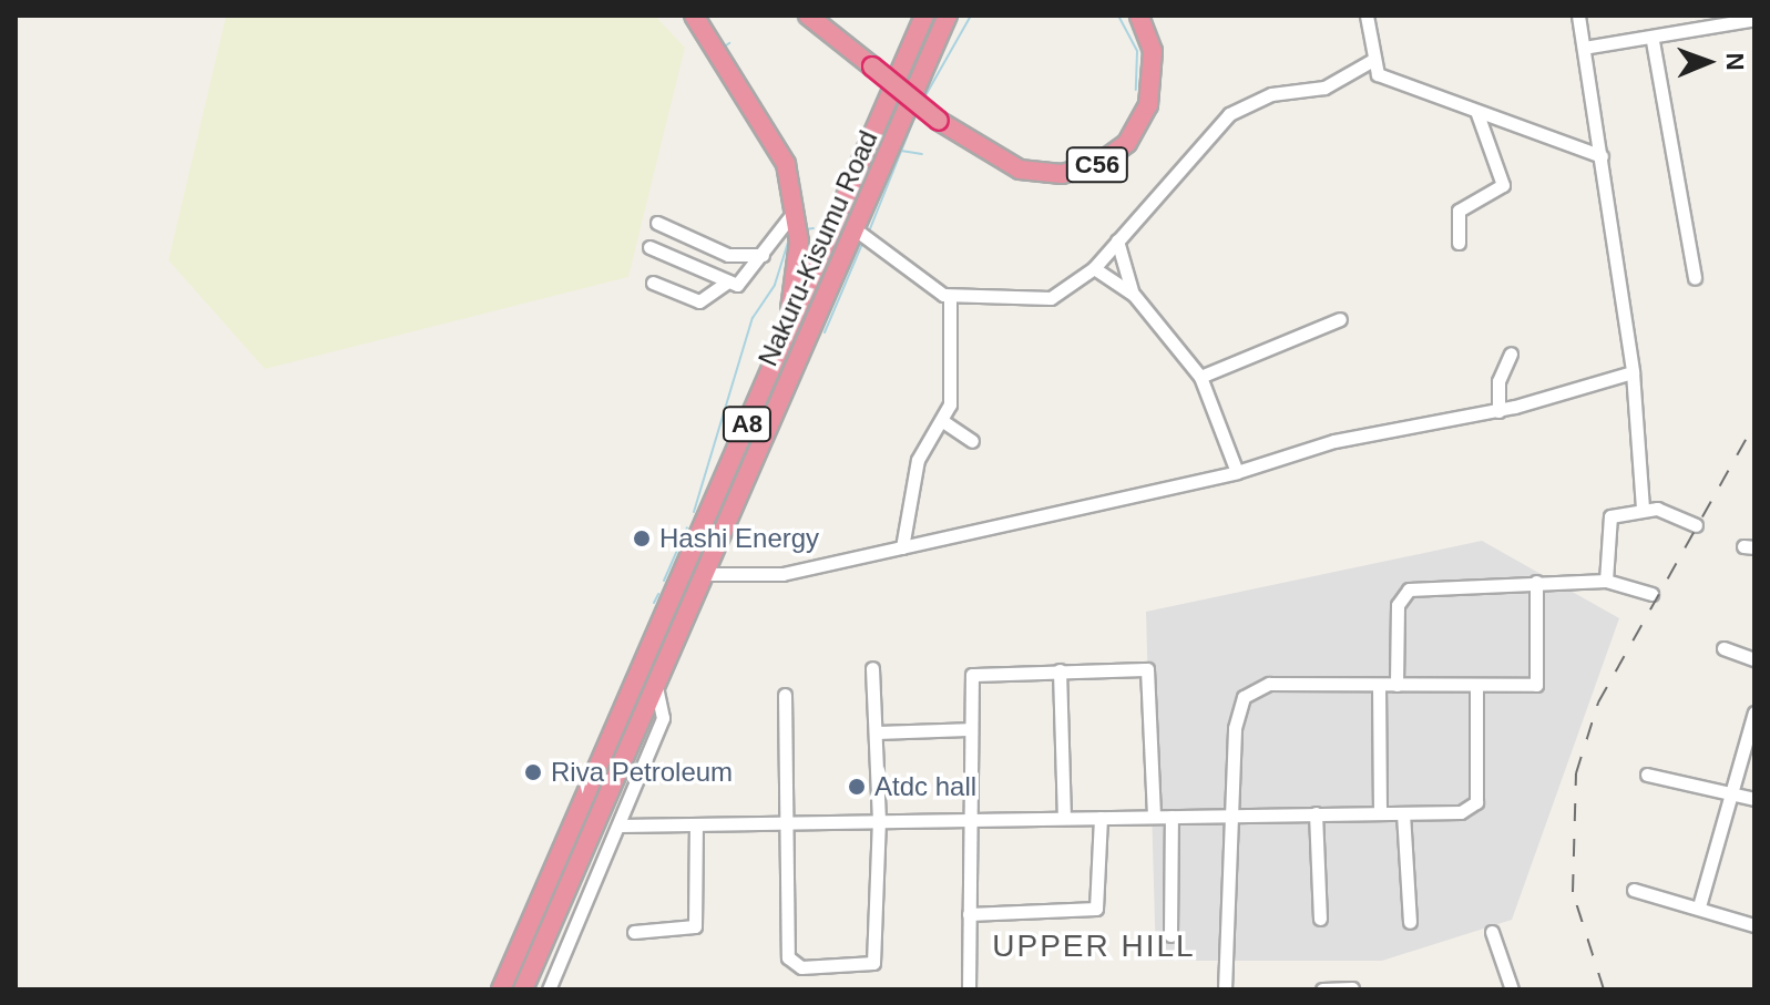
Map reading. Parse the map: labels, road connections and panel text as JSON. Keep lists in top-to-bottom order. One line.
{"streets":{"highway":["C56","Nakuru-Kisumu Road","A8"]},"districts":["UPPER HILL"],"places":["Hashi Energy","Riva Petroleum","Atdc hall"],"north":"right"}
